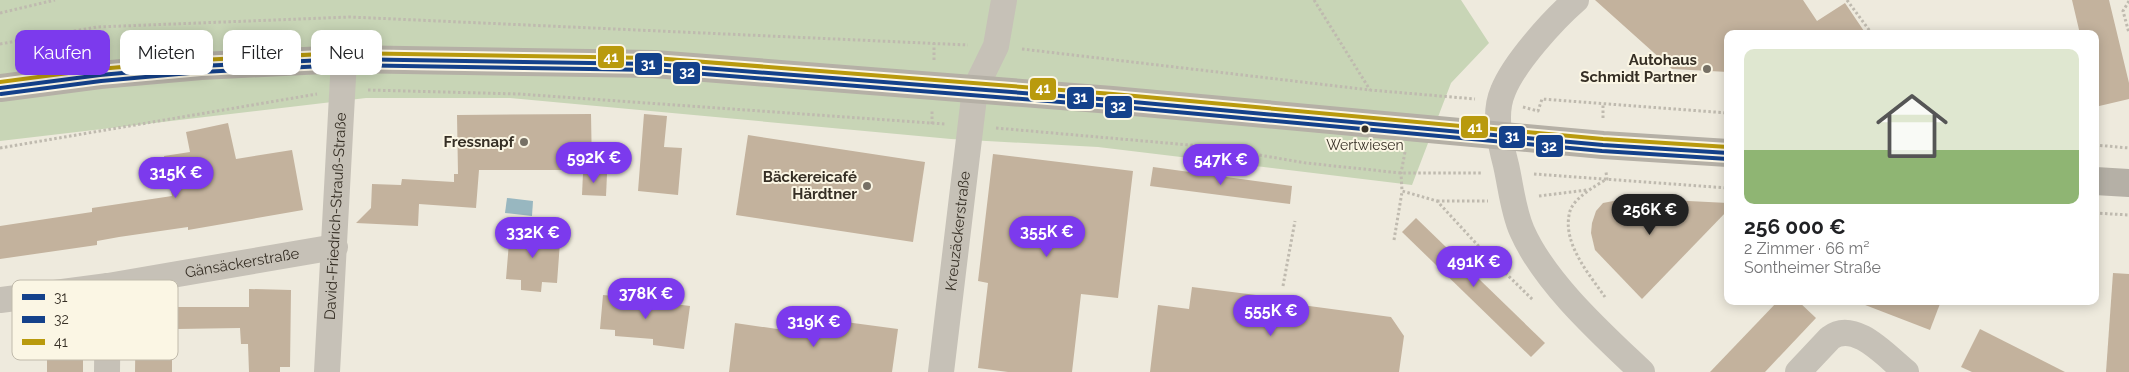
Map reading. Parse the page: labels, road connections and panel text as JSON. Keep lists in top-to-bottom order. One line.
{"streets":{"street":["David-Friedrich-Strauß-Straße","Kreuzäckerstraße","Gänsäckerstraße"]},"crossings":[["David-Friedrich-Strauß-Straße","Gänsäckerstraße"]],"places":["Autohaus Schmidt Partner","Wertwiesen","Fressnapf","Bäckereicafé Härdtner"],"lines":["transit line 41","transit line 31","transit line 32"],"legend":["31","32","41"],"page":{"chip":["Kaufen","Mieten","Filter","Neu"],"list":[{"name":"256 000 €","note":"2 Zimmer · 66 m² · Sontheimer Straße"}],"price":["592K €","547K €","315K €","256K €","355K €","332K €","491K €","378K €","555K €","319K €"]}}
